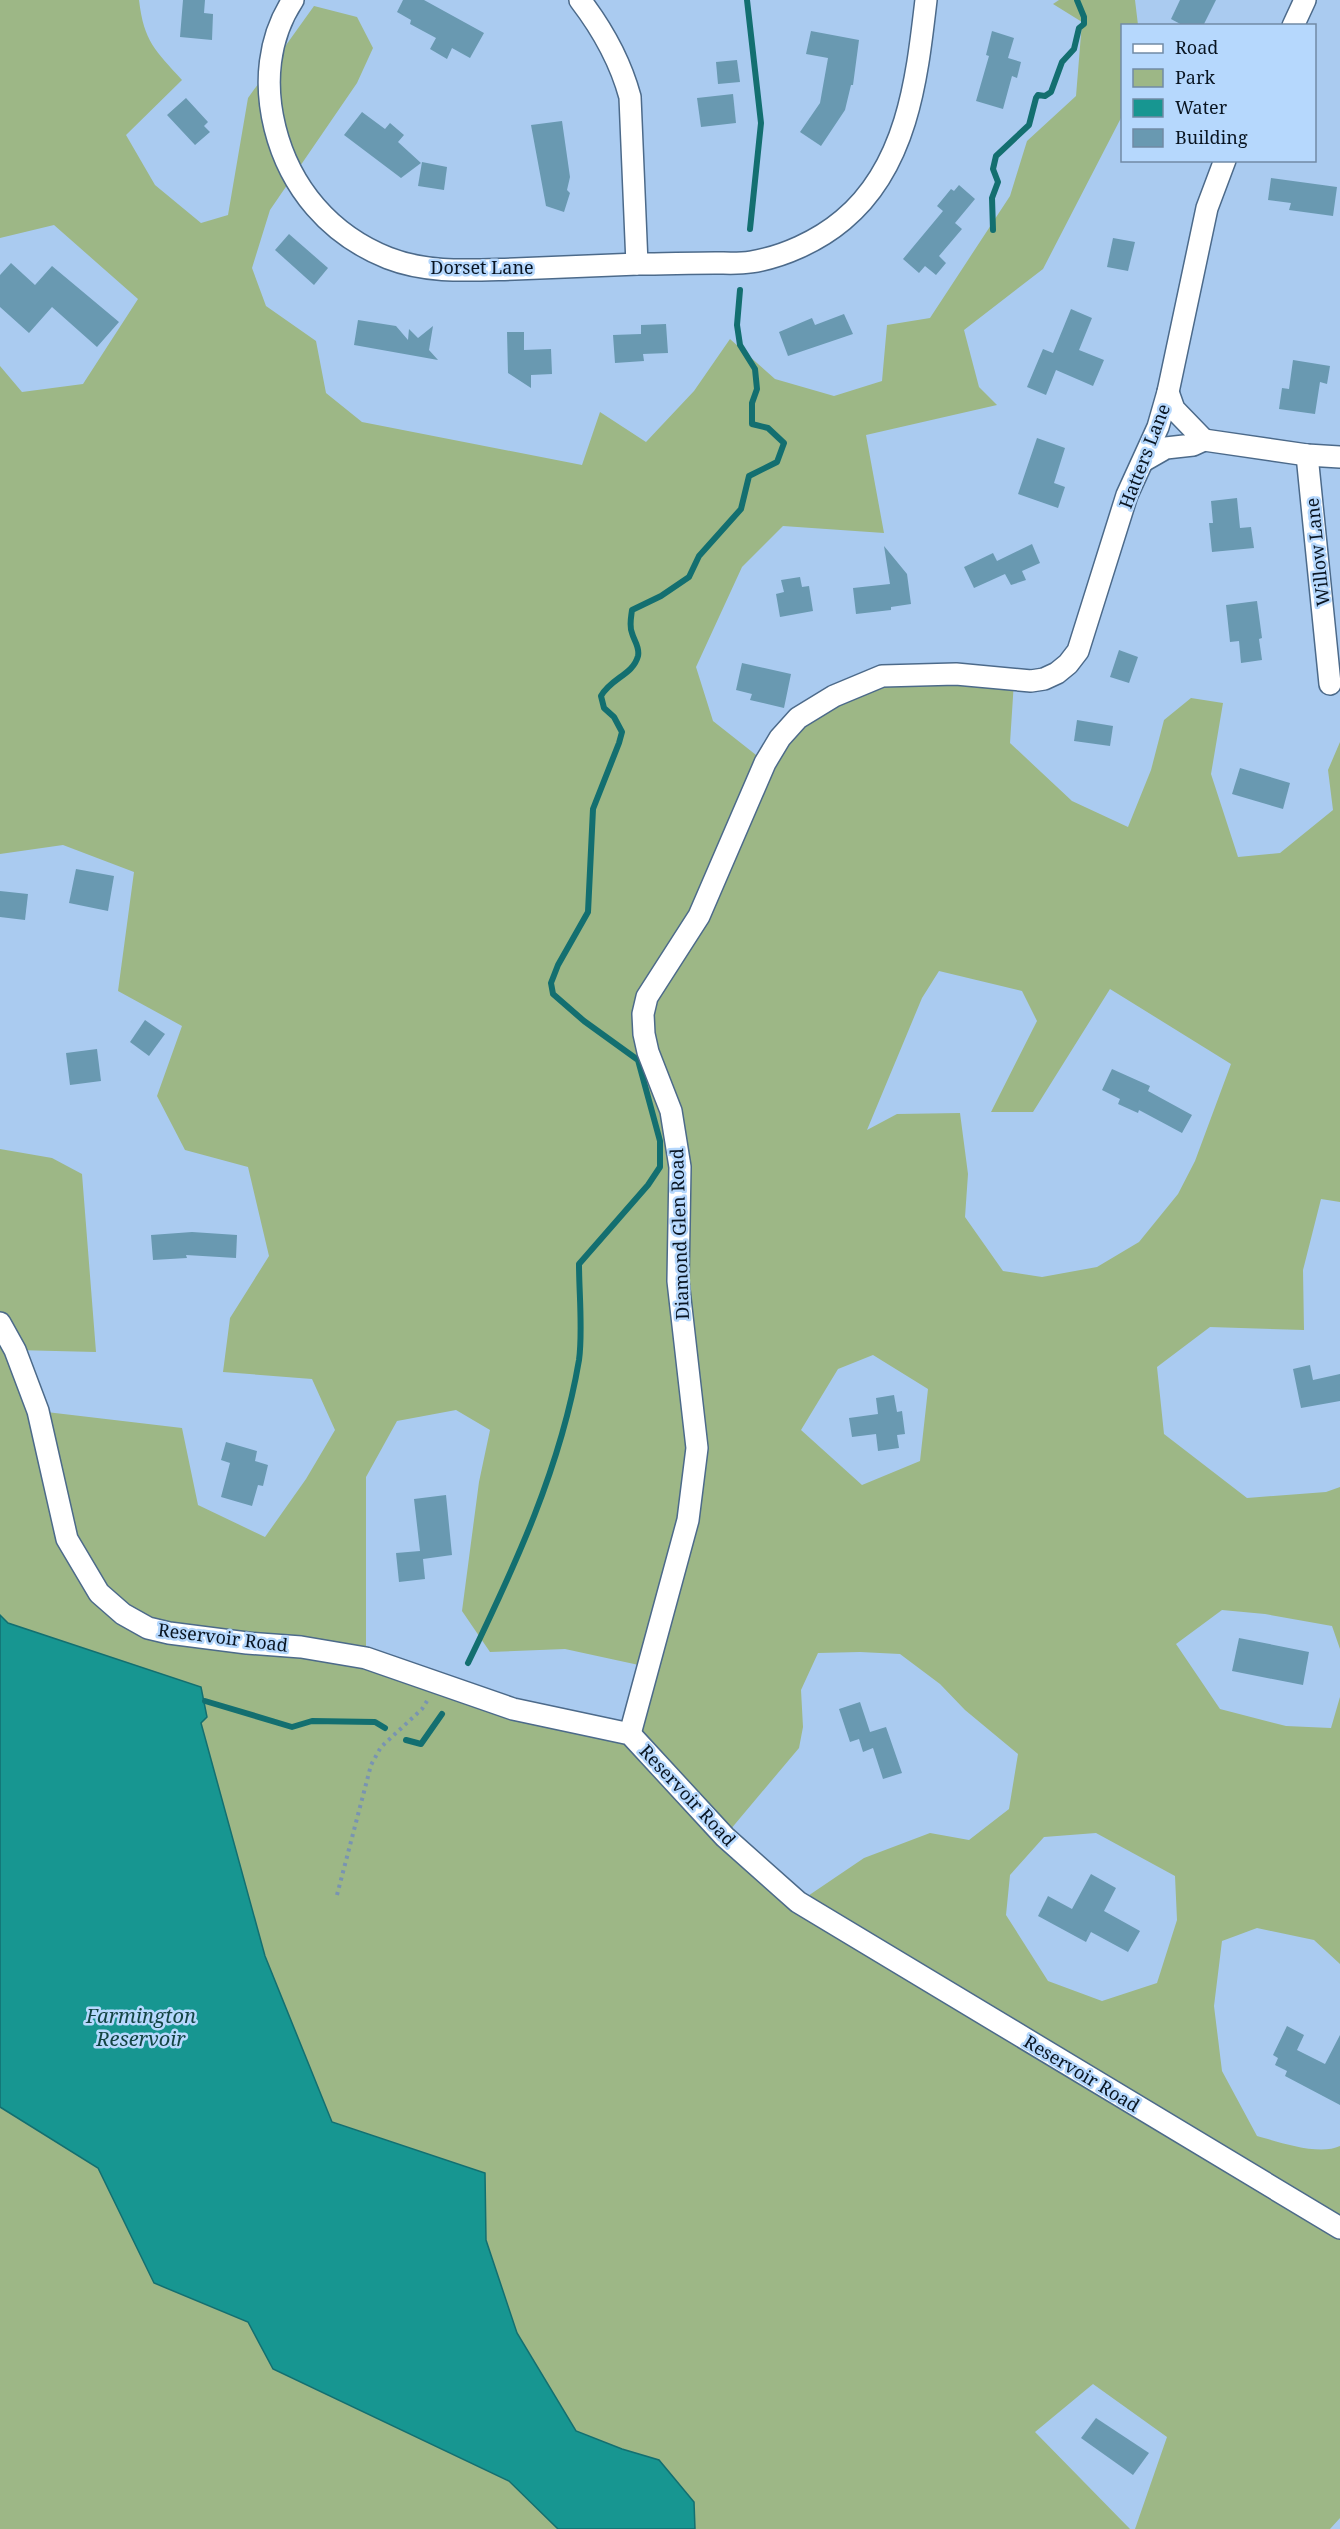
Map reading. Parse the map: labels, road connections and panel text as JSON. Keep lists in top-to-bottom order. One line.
{"streets":{"street":["Dorset Lane","Hatters Lane","Willow Lane","Diamond Glen Road","Reservoir Road"]},"crossings":[["Hatters Lane","Diamond Glen Road"],["Diamond Glen Road","Reservoir Road"]],"water":["Farmington Reservoir"],"legend":["Road","Park","Water","Building"]}
